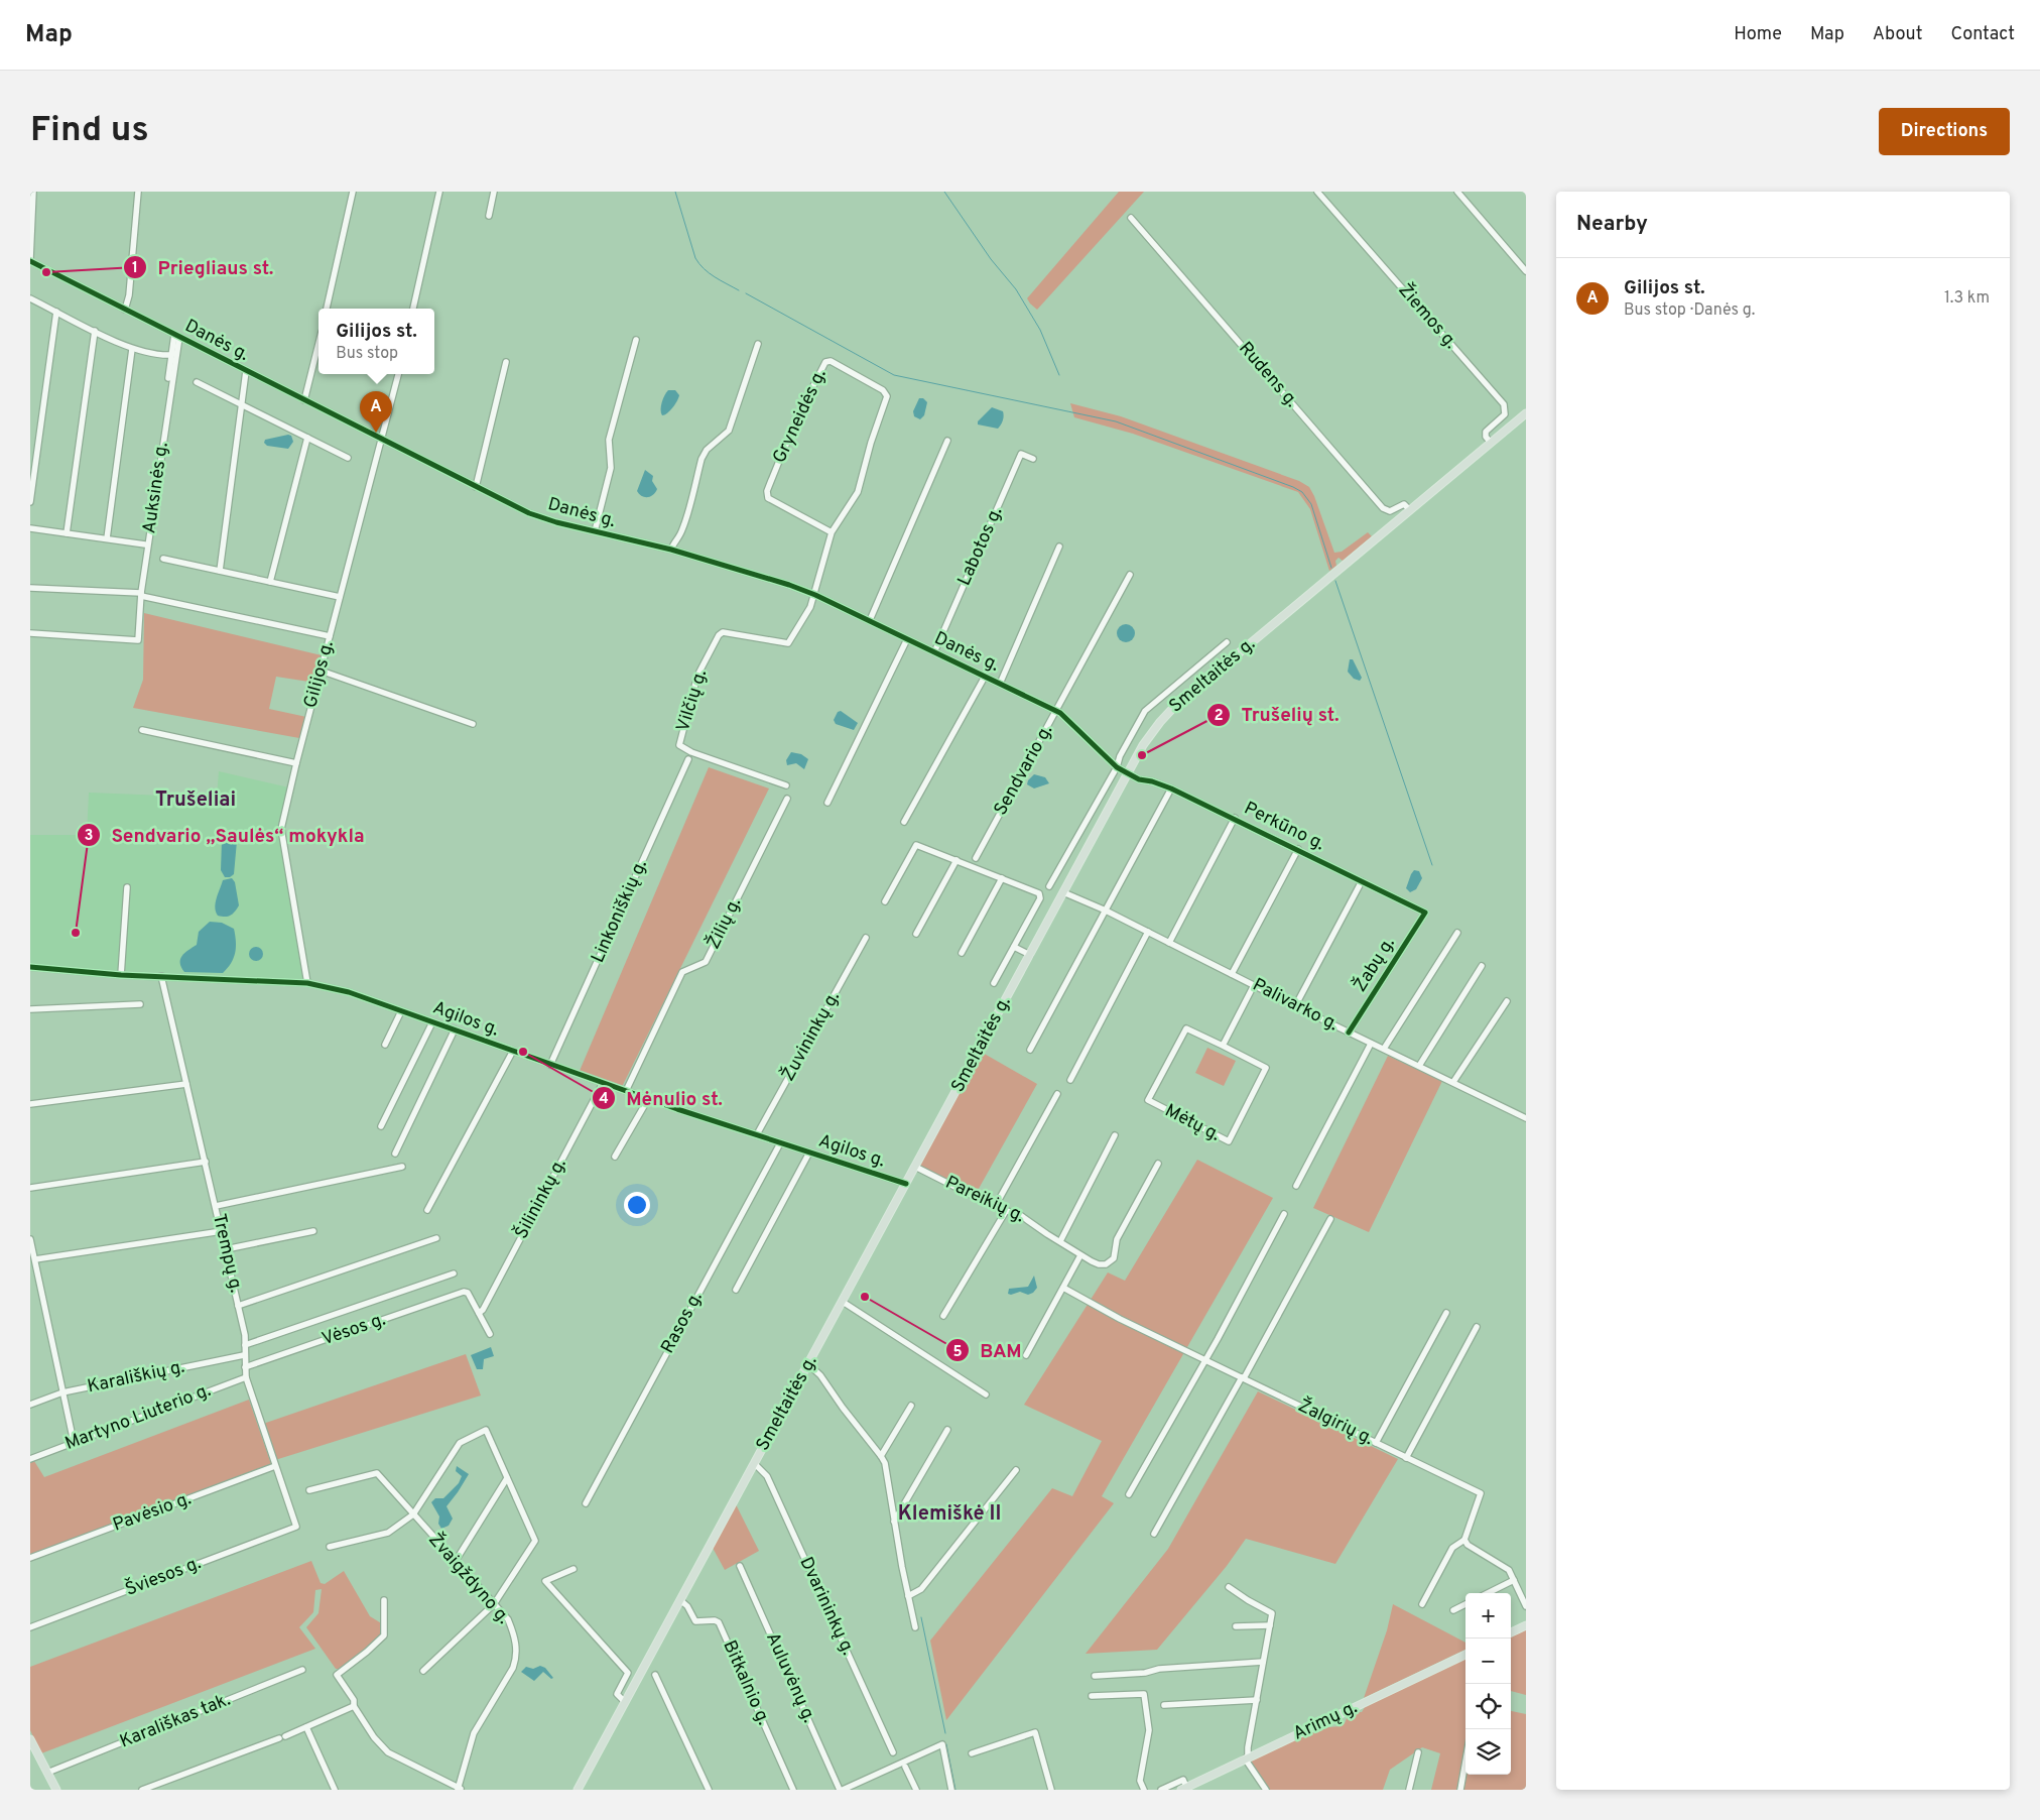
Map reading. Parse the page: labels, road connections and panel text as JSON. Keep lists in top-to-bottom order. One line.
{"streets":{"main road":["Smeltaitės g.","Arimų g."],"street":["Žiemos g.","Danės g.","Rudens g.","Gryneidės g.","Auksinės g.","Labotos g.","Gilijos g.","Vilčių g.","Sendvario g.","Perkūno g.","Linkoniškių g.","Žilių g.","Žabų g.","Palivarko g.","Agilos g.","Žuvininkų g.","Mėtų g.","Šilininkų g.","Pareikių g.","Trempų g.","Rasos g.","Vėsos g.","Karališkių g.","Martyno Liuterio g.","Žalgirių g.","Pavėsio g.","Šviesos g.","Žvaigždyno g.","Dvarininkų g.","Auluvėnų g.","Bitkalnio g.","Karališkas tak."]},"crossings":[["Žiemos g.","Smeltaitės g."],["Danės g.","Gryneidės g."],["Danės g.","Auksinės g."],["Danės g.","Labotos g."],["Danės g.","Gilijos g."],["Danės g.","Smeltaitės g."],["Danės g.","Vilčių g."],["Danės g.","Sendvario g."],["Danės g.","Perkūno g."],["Rudens g.","Smeltaitės g."],["Gryneidės g.","Vilčių g."],["Gilijos g.","Agilos g."],["Smeltaitės g.","Perkūno g."],["Smeltaitės g.","Palivarko g."],["Smeltaitės g.","Agilos g."],["Smeltaitės g.","Pareikių g."],["Smeltaitės g.","Dvarininkų g."],["Smeltaitės g.","Bitkalnio g."],["Perkūno g.","Žabų g."],["Linkoniškių g.","Agilos g."],["Žilių g.","Agilos g."],["Žabų g.","Palivarko g."],["Agilos g.","Žuvininkų g."],["Agilos g.","Šilininkų g."],["Agilos g.","Trempų g."],["Agilos g.","Rasos g."],["Šilininkų g.","Vėsos g."],["Trempų g.","Vėsos g."],["Trempų g.","Karališkių g."],["Trempų g.","Martyno Liuterio g."],["Trempų g.","Pavėsio g."],["Trempų g.","Šviesos g."]],"districts":["Trušeliai","Klemiškė II"],"places":["Priegliaus st.","Trušelių st.","Sendvario „Saulės“ mokykla","Mėnulio st.","BAM"],"page":{"header":"Map","nav":["Home","Map","About","Contact"],"buttons":"Directions","title":"Find us","heading":"Nearby","list":[{"mark":"A","name":"Gilijos st.","note":"Bus stop · Danės g.","value":"1.3 km"}],"popup":["Gilijos st.","Bus stop"],"pins":"A","map_buttons":["+","−"]}}
